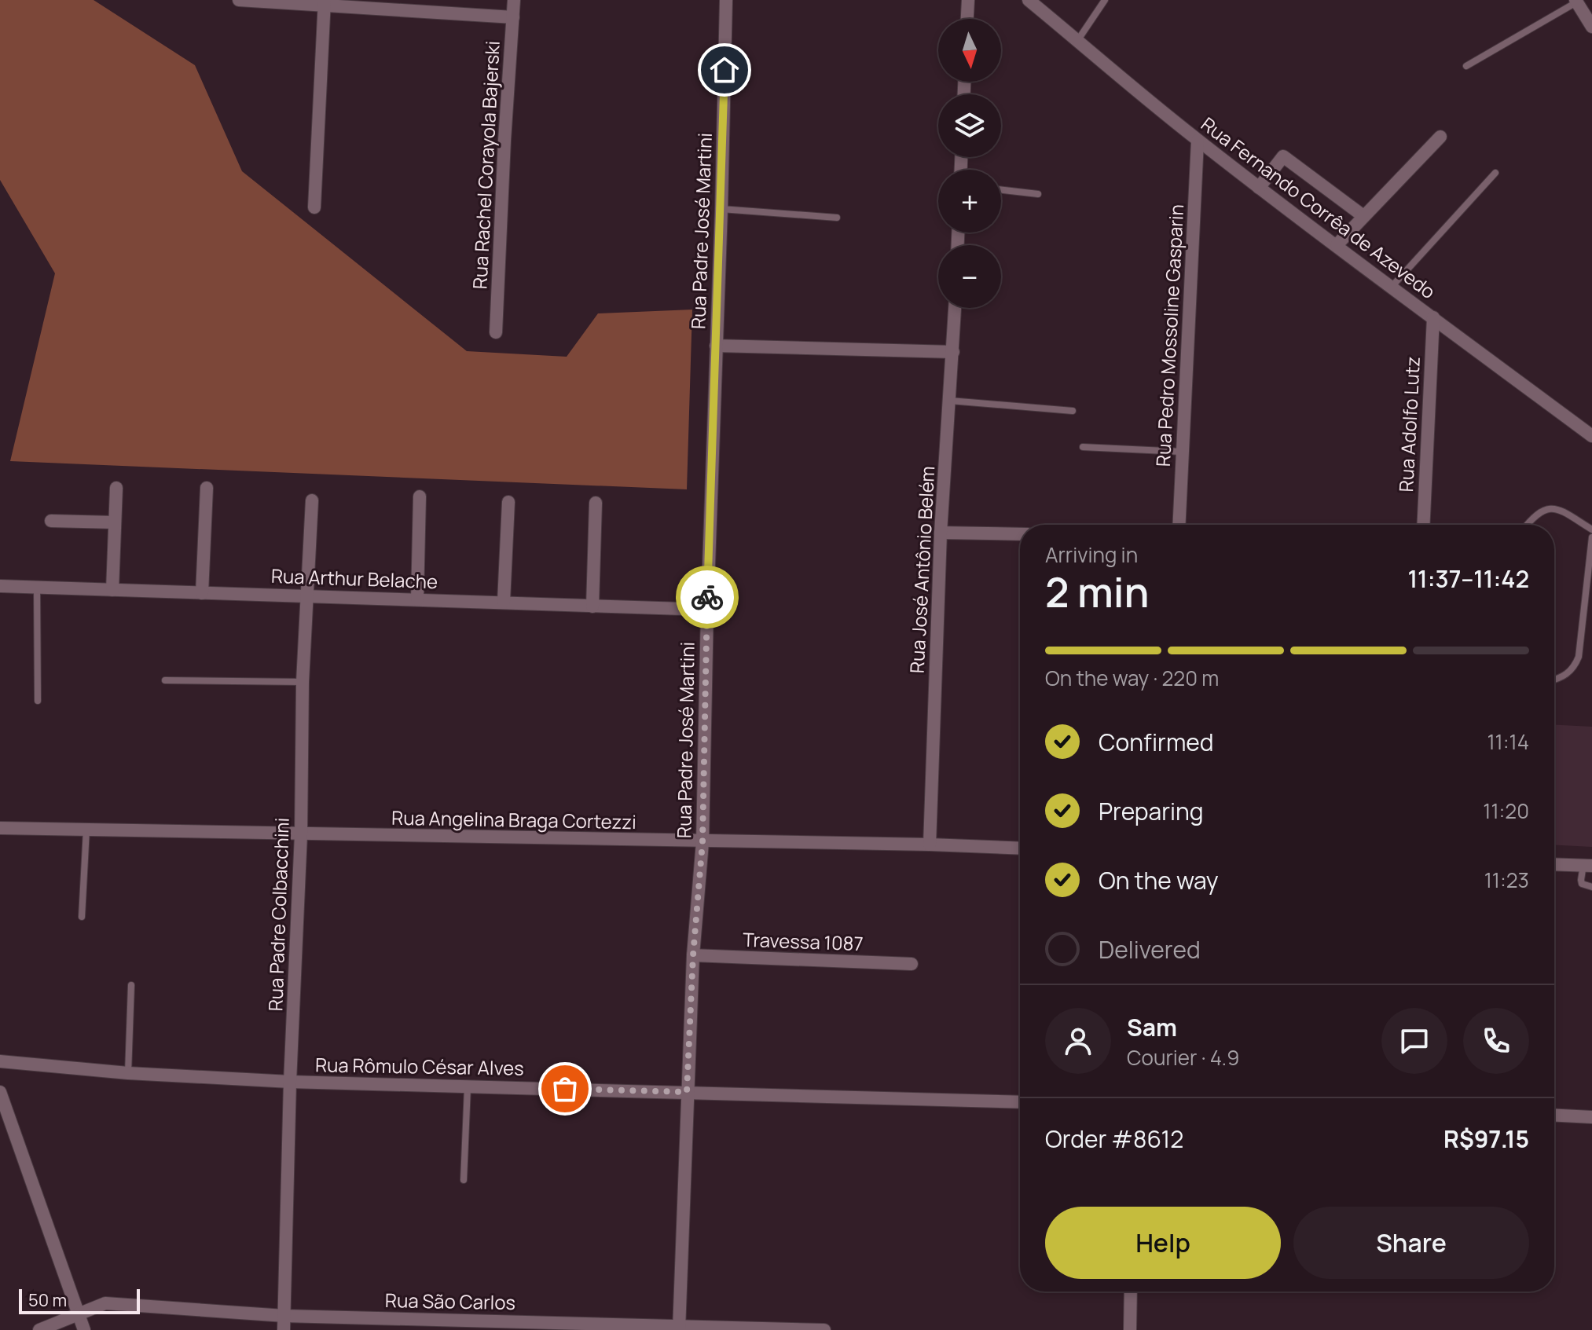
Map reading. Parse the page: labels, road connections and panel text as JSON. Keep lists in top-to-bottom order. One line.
{"streets":{"street":["Rua Rachel Corayola Bajerski","Rua Fernando Corrêa de Azevedo","Rua Padre José Martini","Rua Pedro Mossoline Gasparin","Rua Adolfo Lutz","Rua José Antônio Belém","Rua Arthur Belache","Rua Angelina Braga Cortezzi","Rua Padre Colbacchini","Travessa 1087","Rua Rômulo César Alves","Rua São Carlos"]},"crossings":[["Rua Fernando Corrêa de Azevedo","Rua Pedro Mossoline Gasparin"],["Rua Fernando Corrêa de Azevedo","Rua Adolfo Lutz"],["Rua Padre José Martini","Rua Arthur Belache"],["Rua Padre José Martini","Rua Angelina Braga Cortezzi"],["Rua Padre José Martini","Travessa 1087"],["Rua Padre José Martini","Rua Rômulo César Alves"],["Rua Padre José Martini","Rua São Carlos"],["Rua José Antônio Belém","Rua Angelina Braga Cortezzi"],["Rua Arthur Belache","Rua Padre Colbacchini"],["Rua Angelina Braga Cortezzi","Rua Padre Colbacchini"],["Rua Padre Colbacchini","Rua Rômulo César Alves"],["Rua Padre Colbacchini","Rua São Carlos"]],"scale_bar":"50 m","north":"bottom","page":{"map_buttons":["+","−"],"heading":["2 min","Arriving in","11:37–11:42"],"panel":["Sam","Courier · 4.9","Order #8612","R$97.15"],"bar":"On the way · 220 m","list":[["Confirmed","11:14"],["Preparing","11:20"],["On the way","11:23"],"Delivered"],"buttons":["Help","Share"],"scale":"50 m"}}
